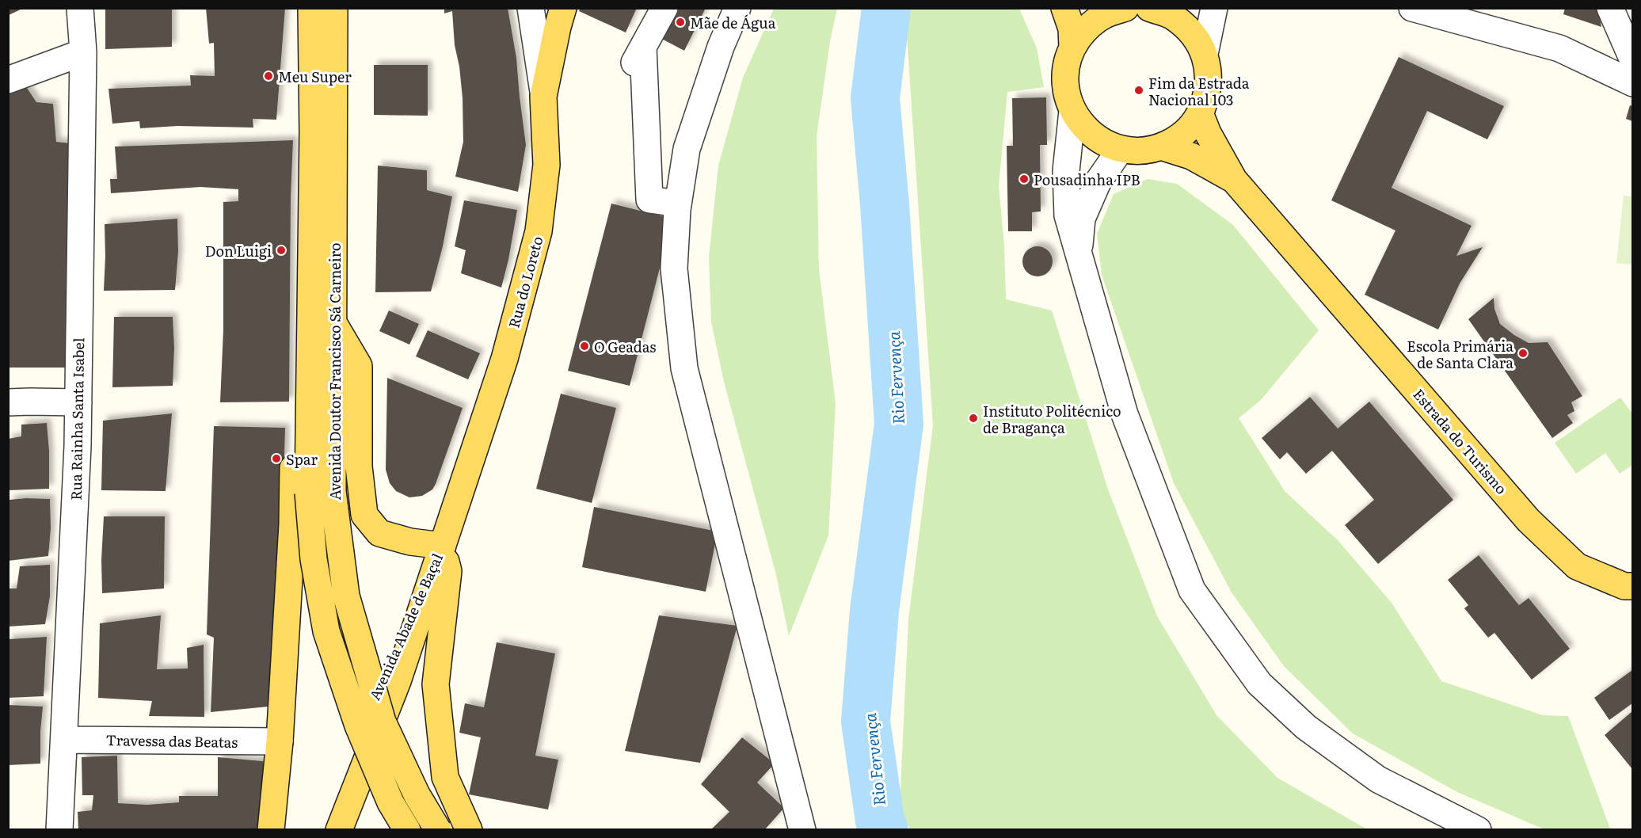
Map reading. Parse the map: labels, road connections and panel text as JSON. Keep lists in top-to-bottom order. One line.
{"streets":{"main road":["Rua do Loreto","Avenida Doutor Francisco Sá Carneiro","Estrada do Turismo","Avenida Abade de Baçal"],"street":["Rua Rainha Santa Isabel","Travessa das Beatas"]},"crossings":[["Rua do Loreto","Avenida Abade de Baçal"],["Rua Rainha Santa Isabel","Travessa das Beatas"]],"water":["Rio Fervença"],"places":["Mãe de Água","Meu Super","Fim da Estrada Nacional 103","Pousadinha IPB","Don Luigi","O Geadas","Escola Primária de Santa Clara","Instituto Politécnico de Bragança","Spar"]}
